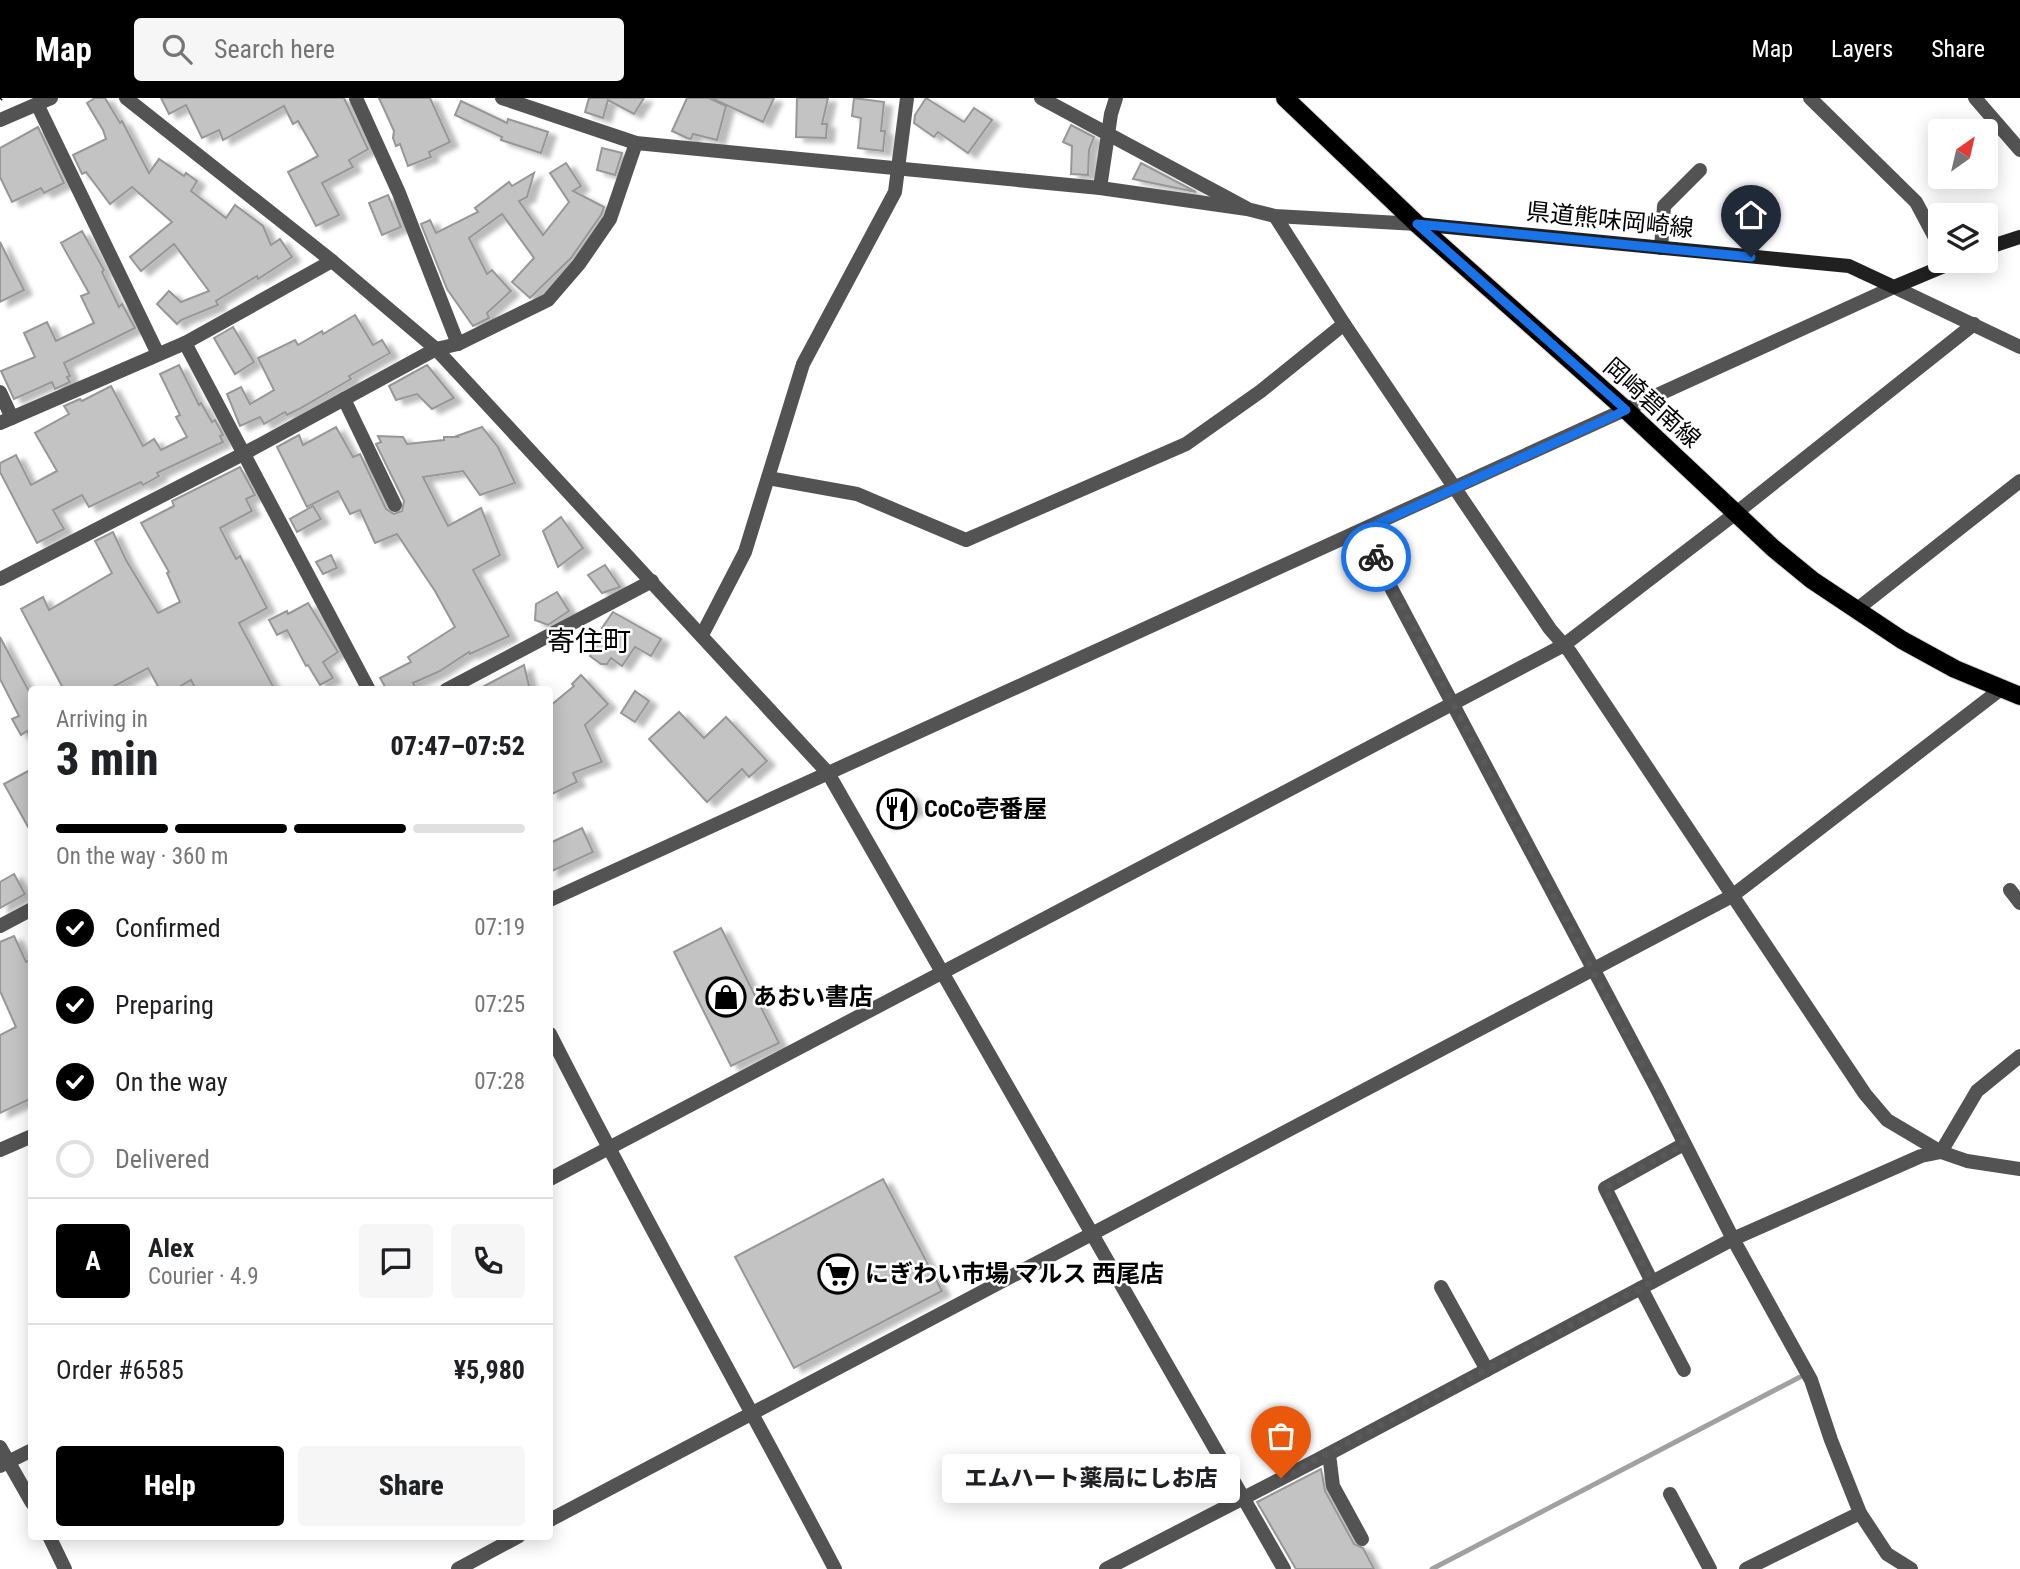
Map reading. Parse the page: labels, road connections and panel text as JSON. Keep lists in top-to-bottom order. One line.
{"streets":{"main road":["県道熊味岡崎線","岡崎碧南線"]},"crossings":[["県道熊味岡崎線","岡崎碧南線"]],"districts":["寄住町"],"places":{"restaurant":["CoCo壱番屋"],"shop":["あおい書店"],"supermarket":["にぎわい市場 マルス 西尾店"],"other":["エムハート薬局にしお店"]},"north":"top right","page":{"header":"Map","search":"Search here","nav":["Map","Layers","Share"],"heading":["3 min","Arriving in","07:47–07:52"],"panel":["Alex","Courier · 4.9","Order #6585","¥5,980"],"bar":"On the way · 360 m","list":[["Confirmed","07:19"],["Preparing","07:25"],["On the way","07:28"],"Delivered"],"round":"A","buttons":["Help","Share"],"bubble":"エムハート薬局にしお店"}}
